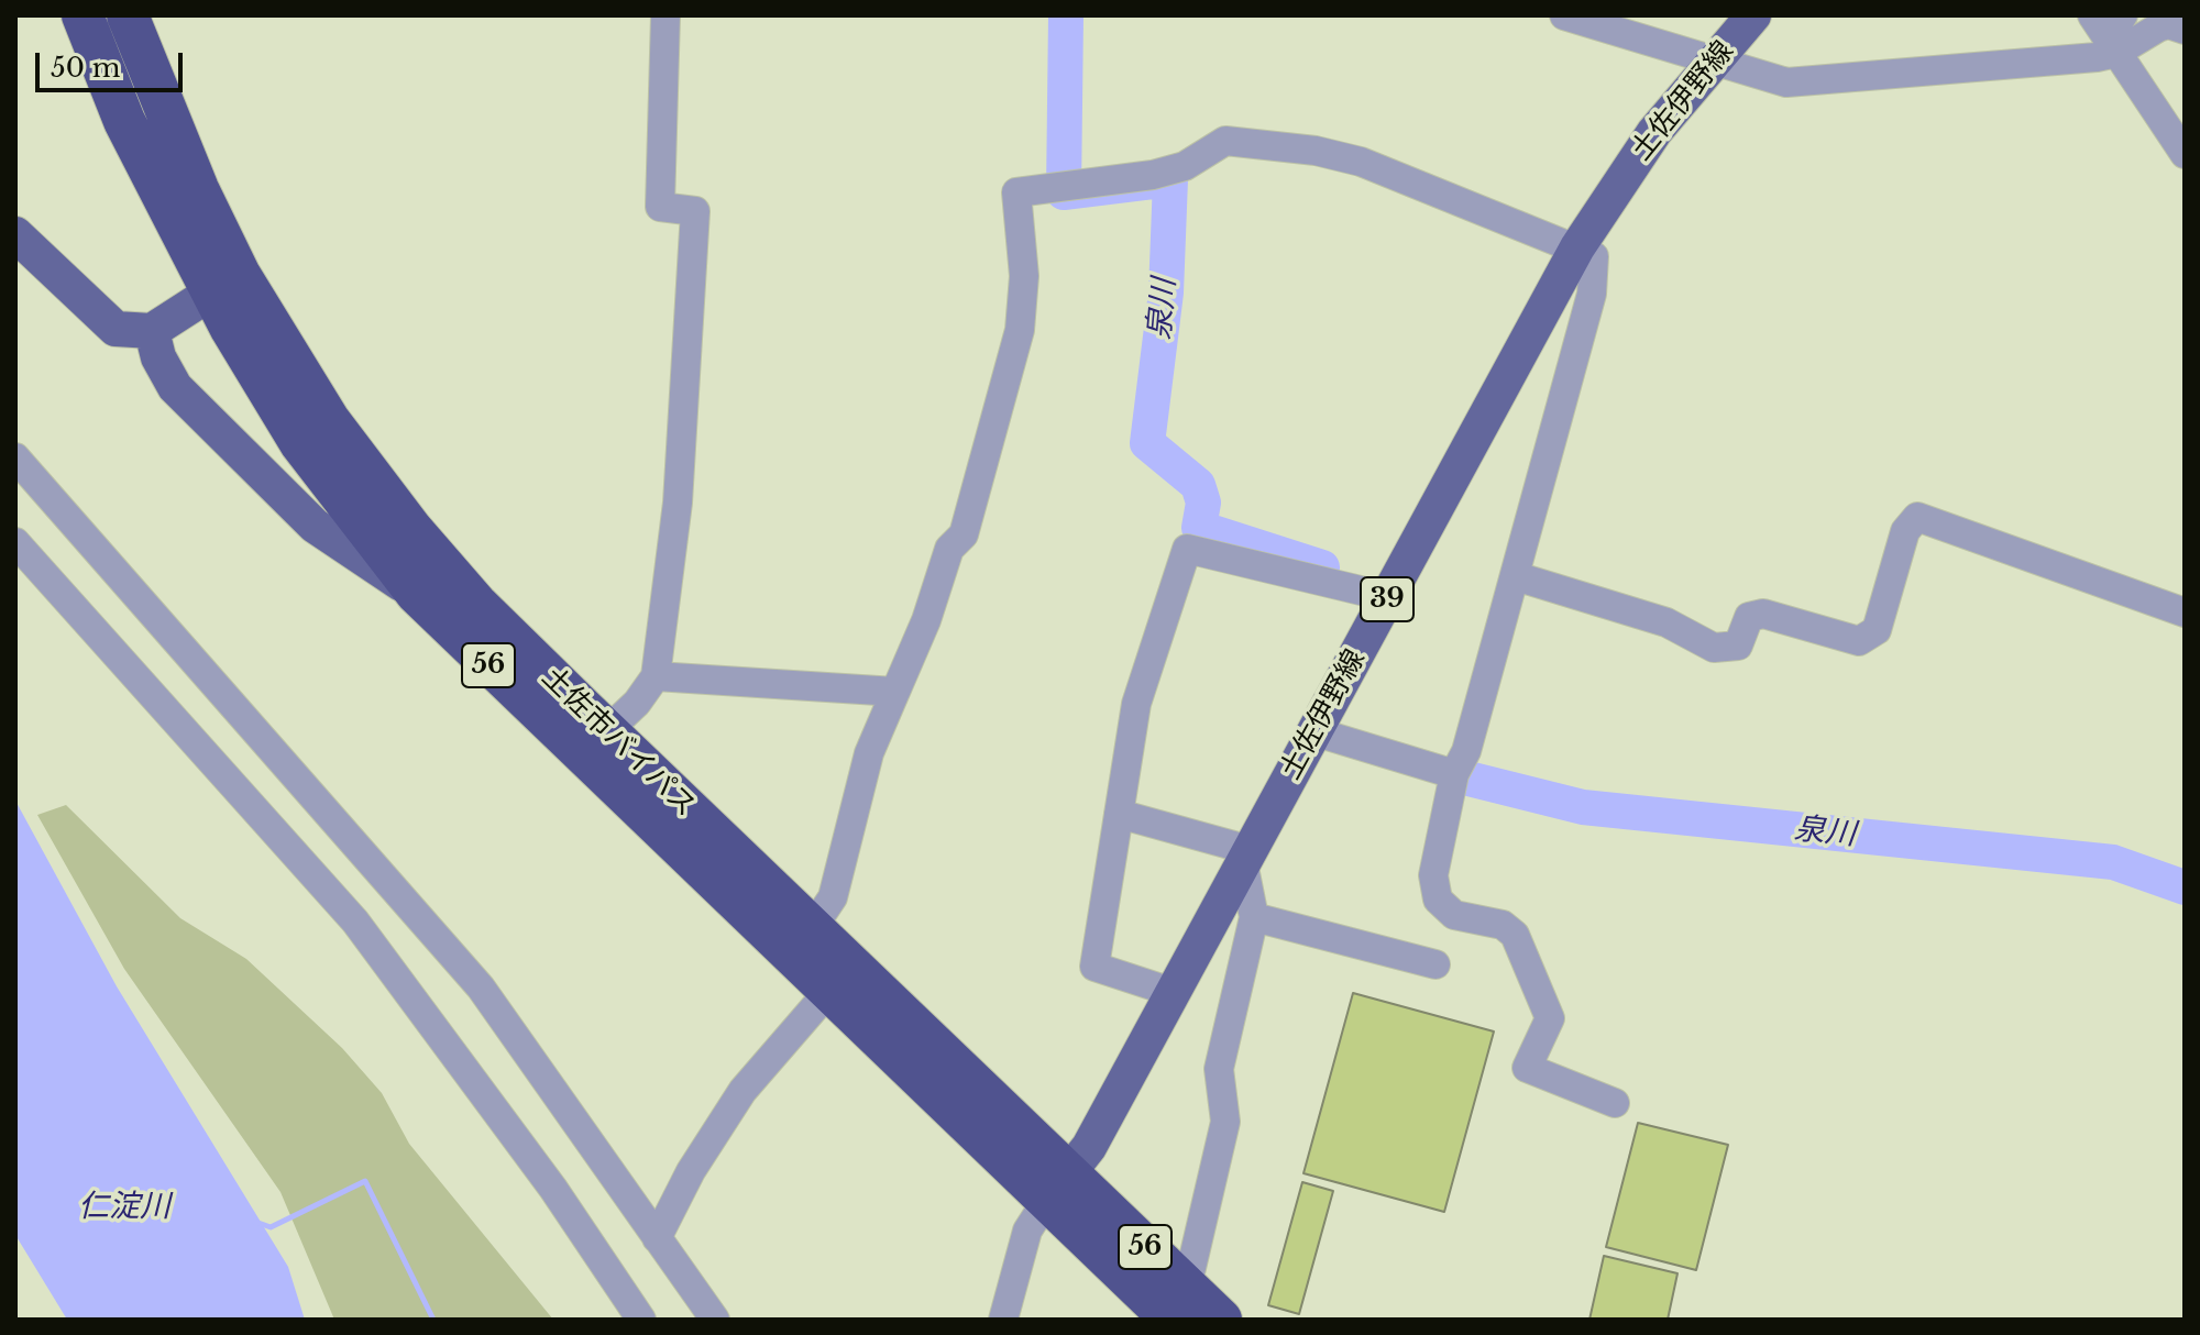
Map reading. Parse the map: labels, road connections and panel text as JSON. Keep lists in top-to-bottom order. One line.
{"streets":{"highway":["56","土佐市バイパス"],"main road":["土佐伊野線","39"]},"crossings":[["土佐伊野線","土佐市バイパス"]],"water":["泉川","仁淀川"],"scale_bar":"50 m"}
